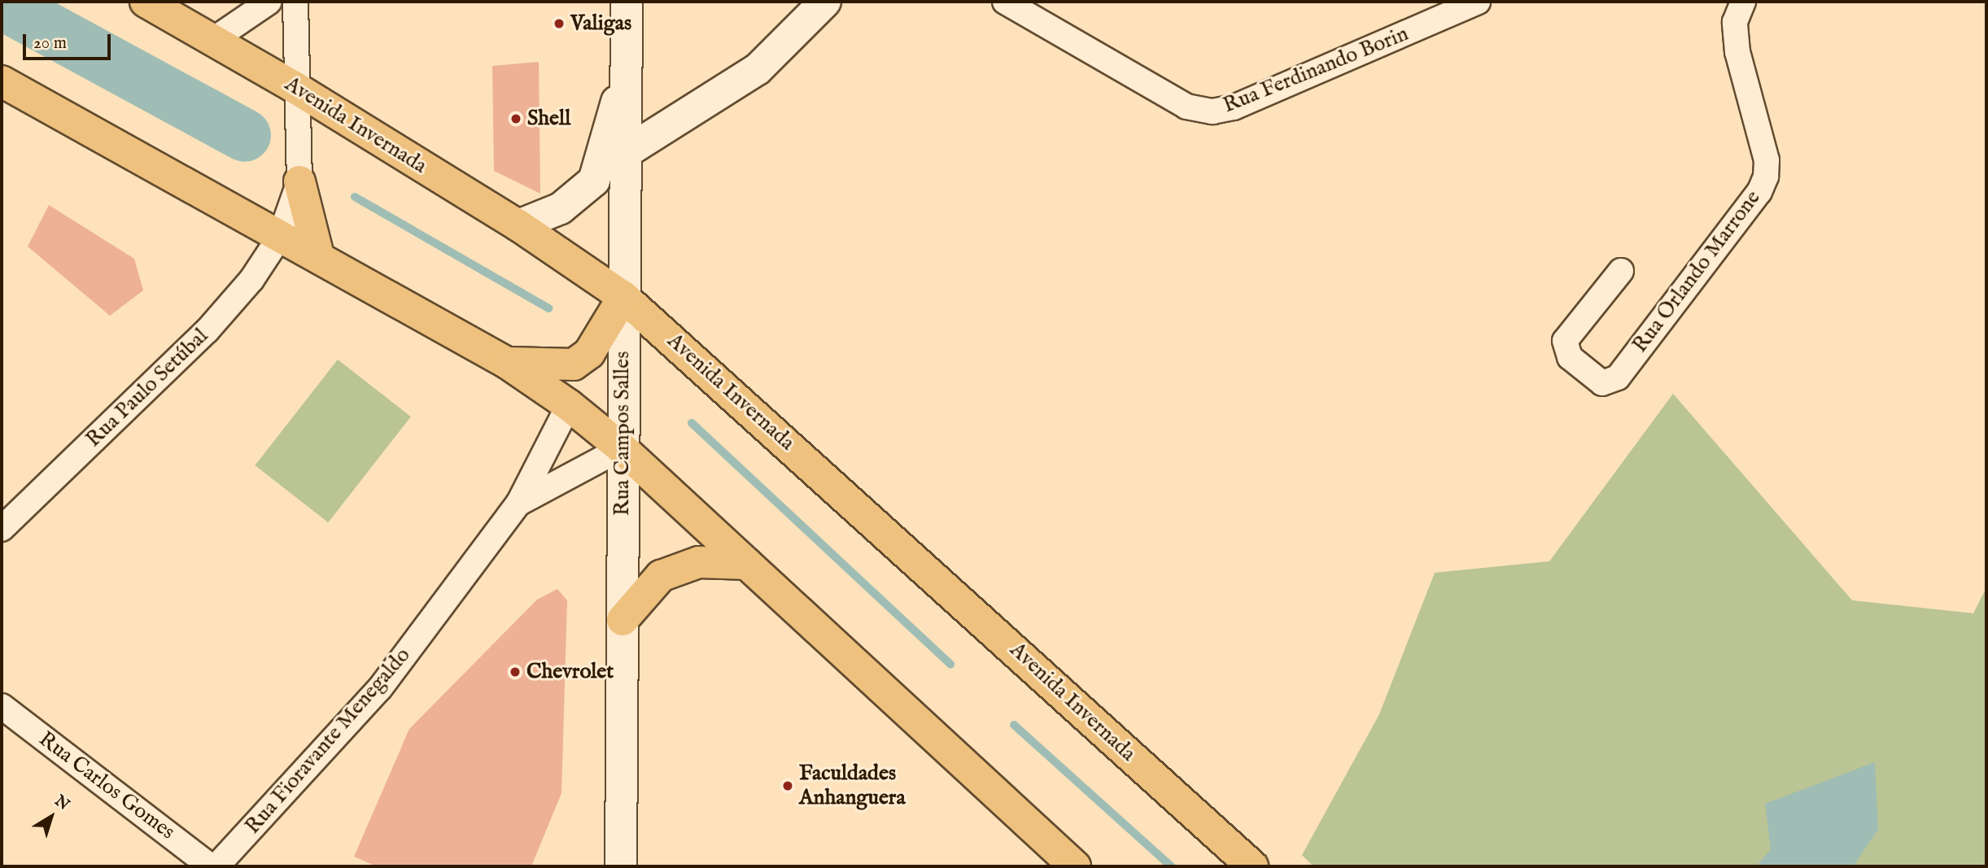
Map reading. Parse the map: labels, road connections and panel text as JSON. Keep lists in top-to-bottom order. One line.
{"streets":{"main road":["Avenida Invernada","Rua Campos Salles"],"street":["Rua Ferdinando Borin","Rua Orlando Marrone","Rua Paulo Setúbal","Rua Fioravante Menegaldo","Rua Carlos Gomes"]},"crossings":[["Avenida Invernada","Rua Campos Salles"],["Rua Campos Salles","Rua Fioravante Menegaldo"]],"places":["Valigas","Shell","Chevrolet","Faculdades Anhanguera"],"scale_bar":"20 m","north":"top right"}
